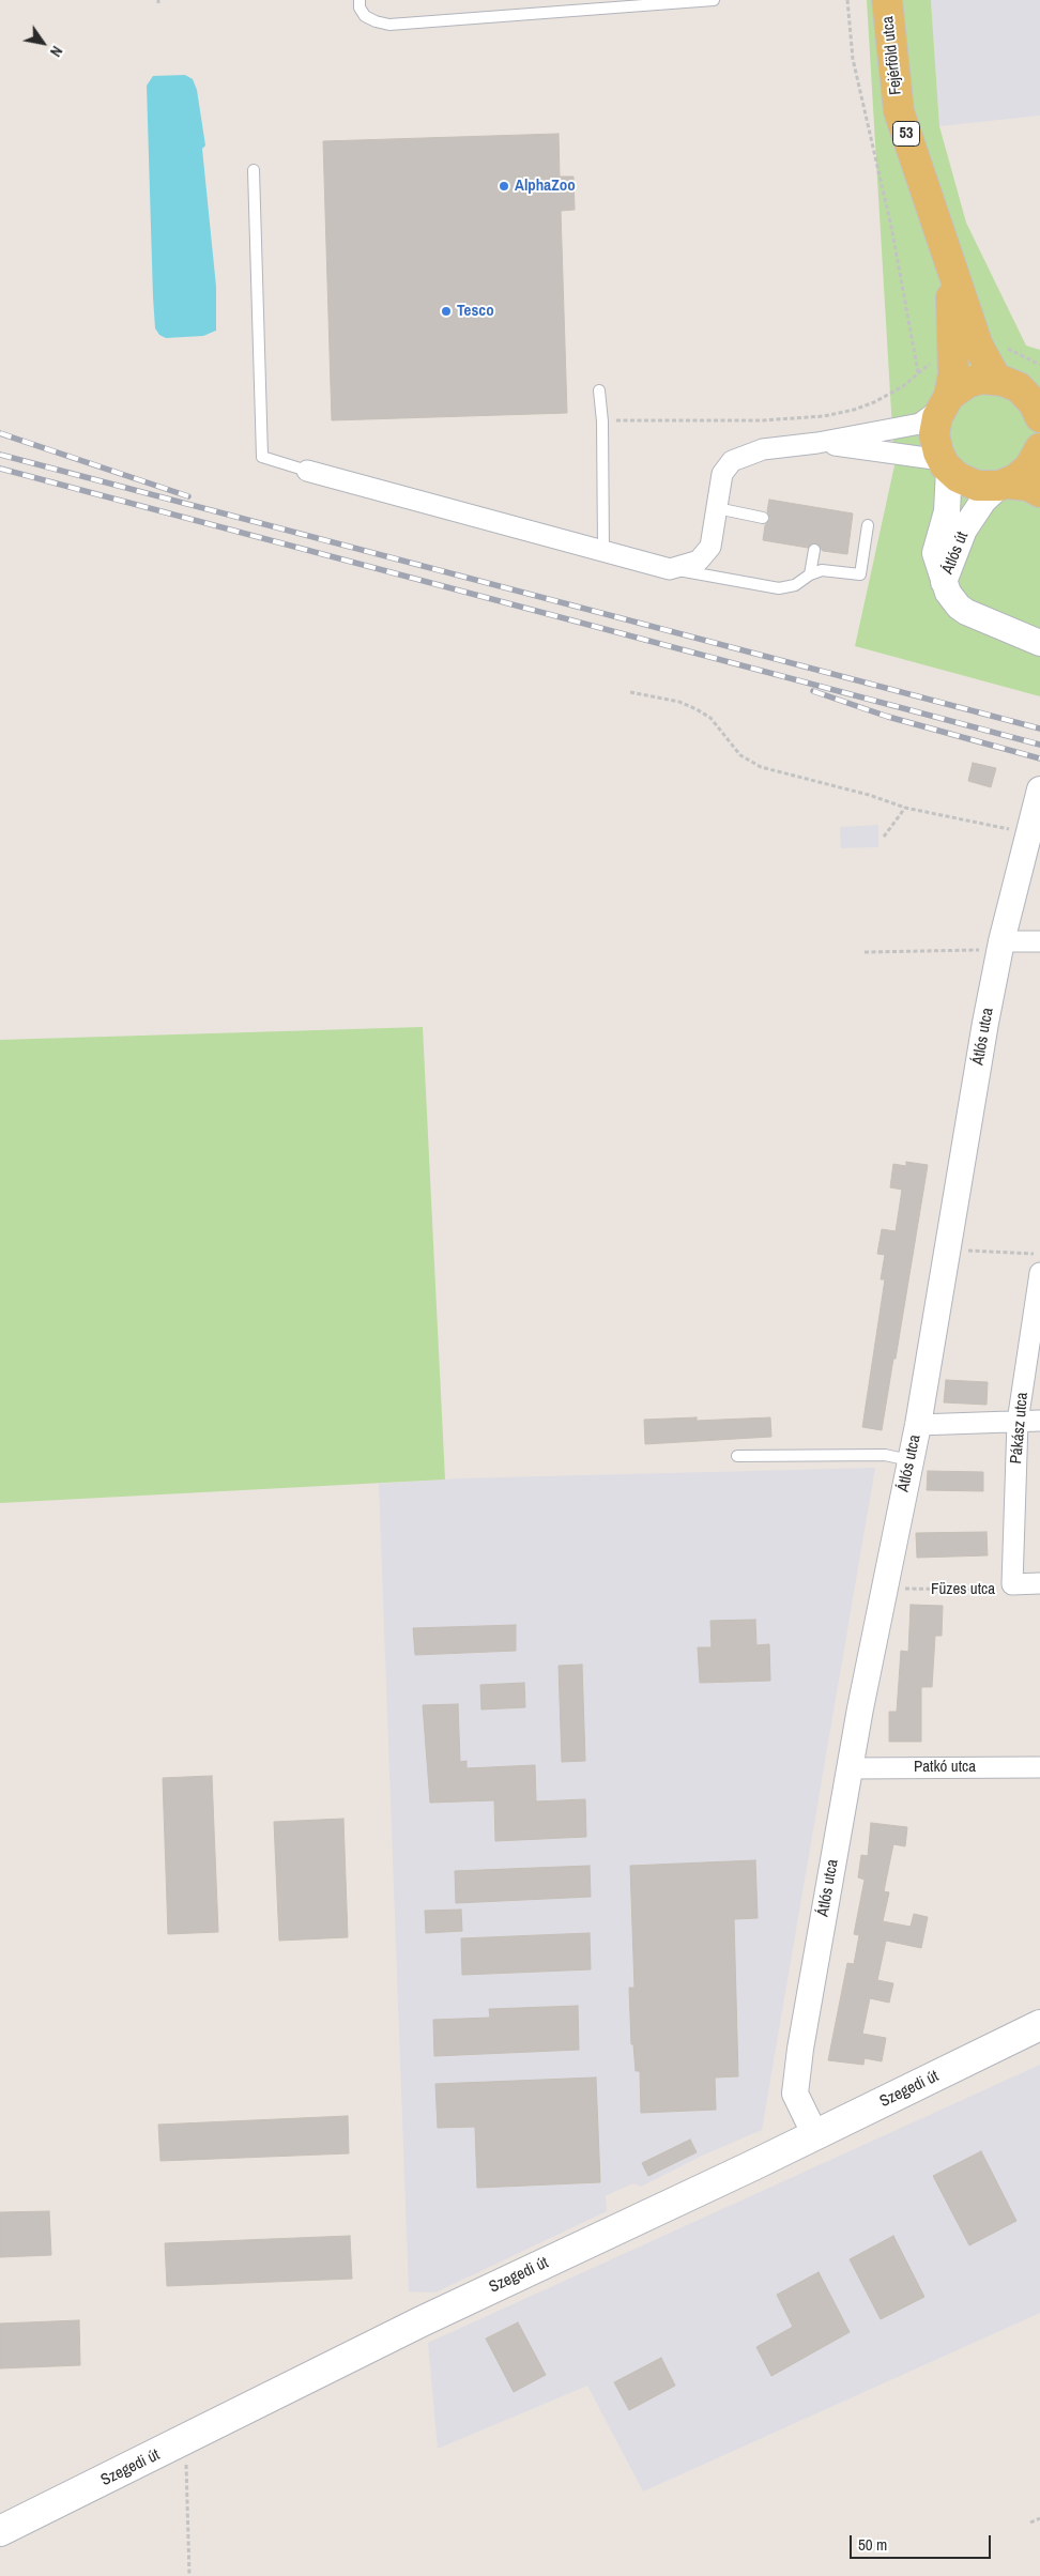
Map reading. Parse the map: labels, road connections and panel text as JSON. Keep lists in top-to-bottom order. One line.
{"streets":{"main road":["Fejérföld utca","53","Szegedi út"],"street":["Átlós út","Átlós utca","Pákász utca","Füzes utca","Patkó utca"]},"crossings":[["Fejérföld utca","53"],["53","Átlós út"],["Átlós utca","Füzes utca"],["Átlós utca","Patkó utca"],["Átlós utca","Szegedi út"],["Pákász utca","Füzes utca"]],"places":["AlphaZoo","Tesco"],"scale_bar":"50 m","north":"bottom right"}
